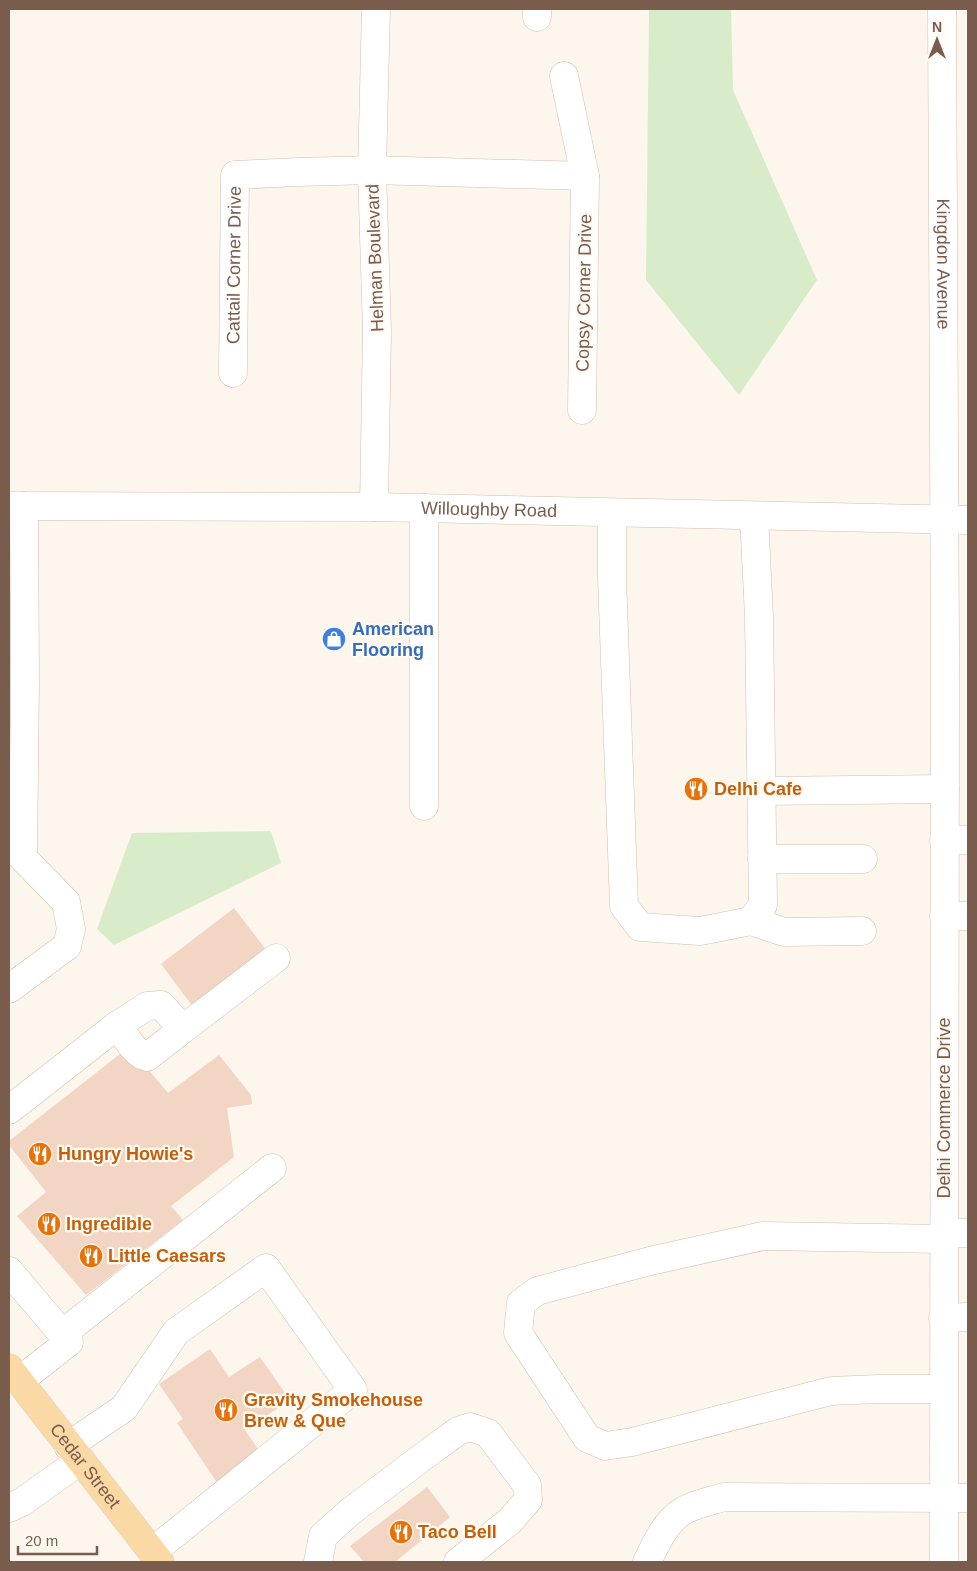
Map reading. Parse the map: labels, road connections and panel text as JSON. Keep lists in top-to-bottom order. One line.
{"streets":{"main road":["Cedar Street"],"street":["Helman Boulevard","Kingdon Avenue","Cattail Corner Drive","Copsy Corner Drive","Willoughby Road","Delhi Commerce Drive"]},"crossings":[["Helman Boulevard","Cattail Corner Drive"],["Helman Boulevard","Willoughby Road"],["Kingdon Avenue","Willoughby Road"],["Kingdon Avenue","Delhi Commerce Drive"]],"places":{"shop":["American Flooring"],"restaurant":["Delhi Cafe","Hungry Howie's","Ingredible","Little Caesars","Gravity Smokehouse Brew & Que","Taco Bell"]},"scale_bar":"20 m","north":"top"}
